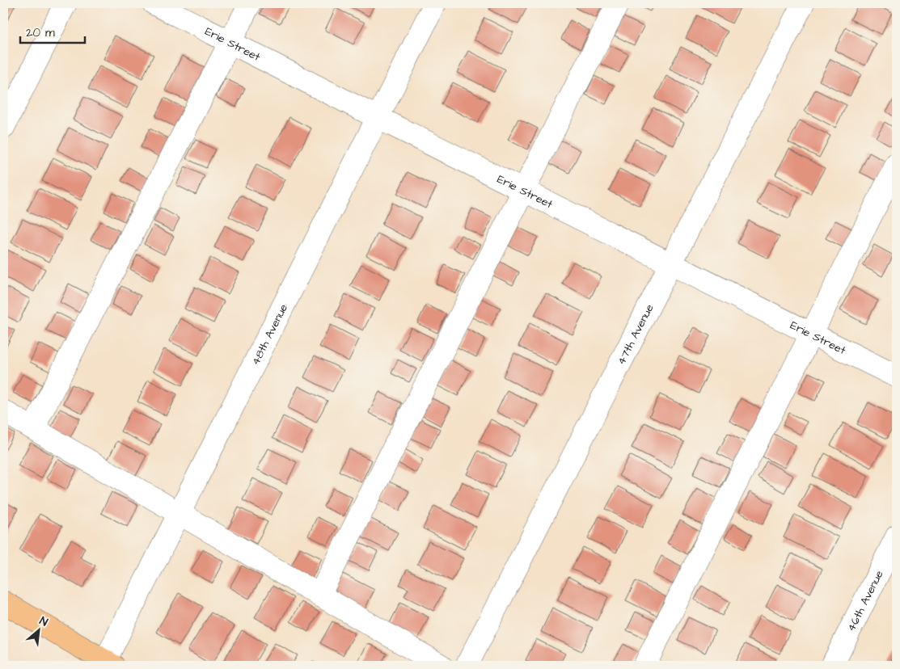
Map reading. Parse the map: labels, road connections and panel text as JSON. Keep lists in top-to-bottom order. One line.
{"streets":{"street":["Erie Street","48th Avenue","47th Avenue","46th Avenue"]},"crossings":[["Erie Street","48th Avenue"],["Erie Street","47th Avenue"]],"scale_bar":"20 m","north":"top right"}
